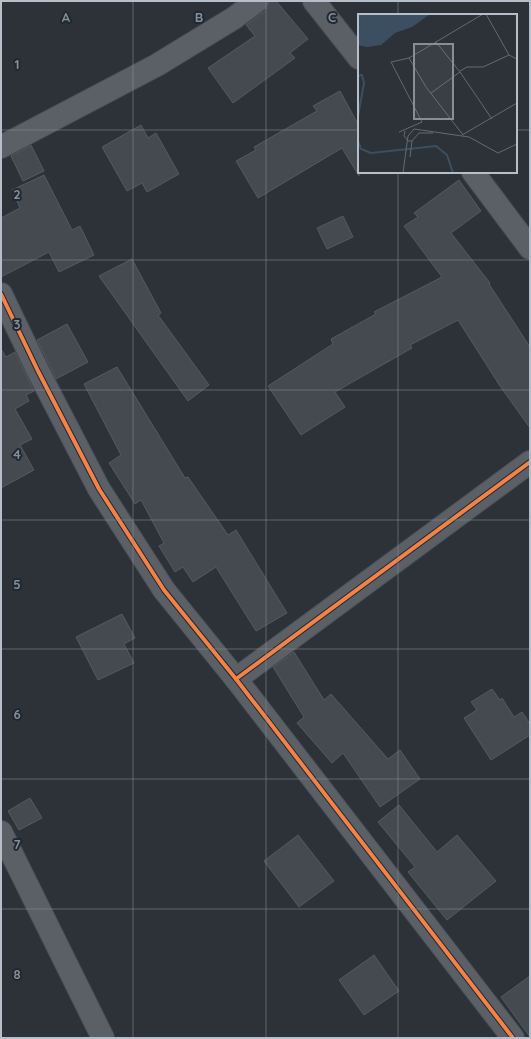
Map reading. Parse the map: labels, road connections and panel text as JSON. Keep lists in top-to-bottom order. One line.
{"grid":{"columns":["A","B","C"],"rows":["1","2","3","4","5","6","7","8"]}}
